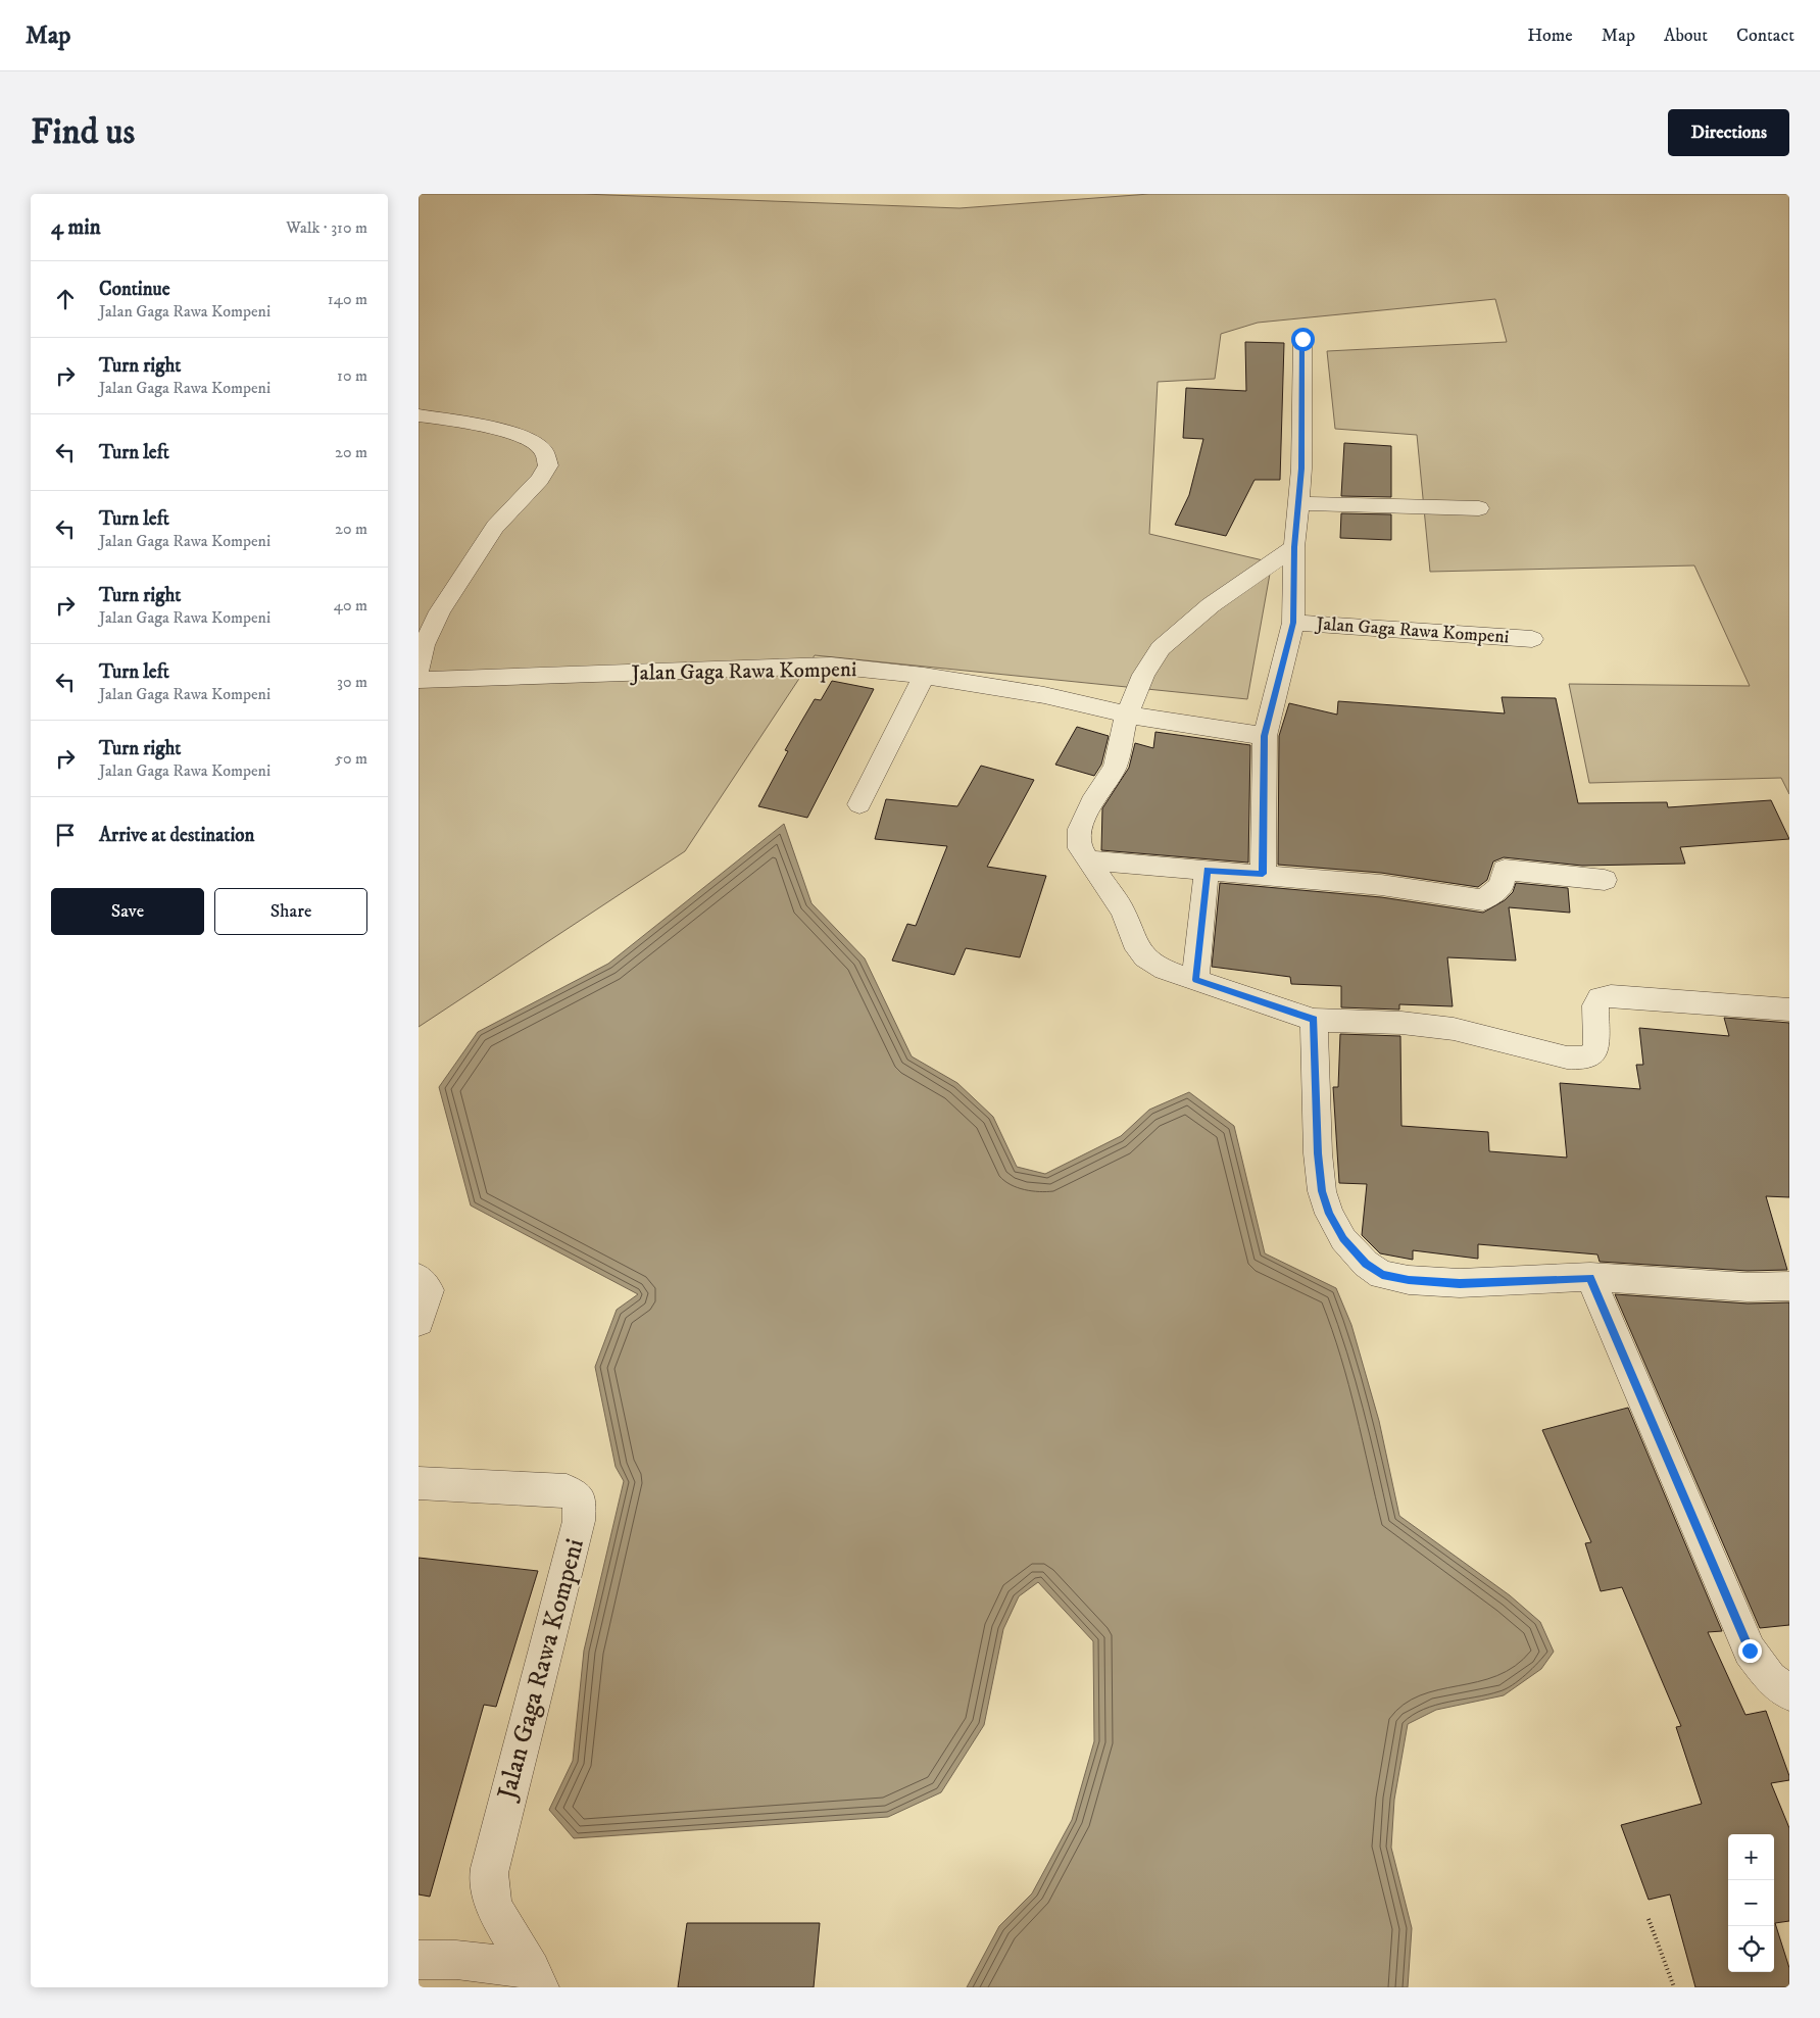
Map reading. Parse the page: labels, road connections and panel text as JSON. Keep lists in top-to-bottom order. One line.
{"streets":{"street":["Jalan Gaga Rawa Kompeni"]},"page":{"header":"Map","nav":["Home","Map","About","Contact"],"buttons":["Directions",["Save","Share"]],"title":"Find us","heading":["4 min","Walk · 310 m"],"list":[["Continue","Jalan Gaga Rawa Kompeni","140 m"],["Turn right","Jalan Gaga Rawa Kompeni","10 m"],["Turn left","20 m"],["Turn left","Jalan Gaga Rawa Kompeni","20 m"],["Turn right","Jalan Gaga Rawa Kompeni","40 m"],["Turn left","Jalan Gaga Rawa Kompeni","30 m"],["Turn right","Jalan Gaga Rawa Kompeni","50 m"],"Arrive at destination"],"map_buttons":["+","−"]}}
